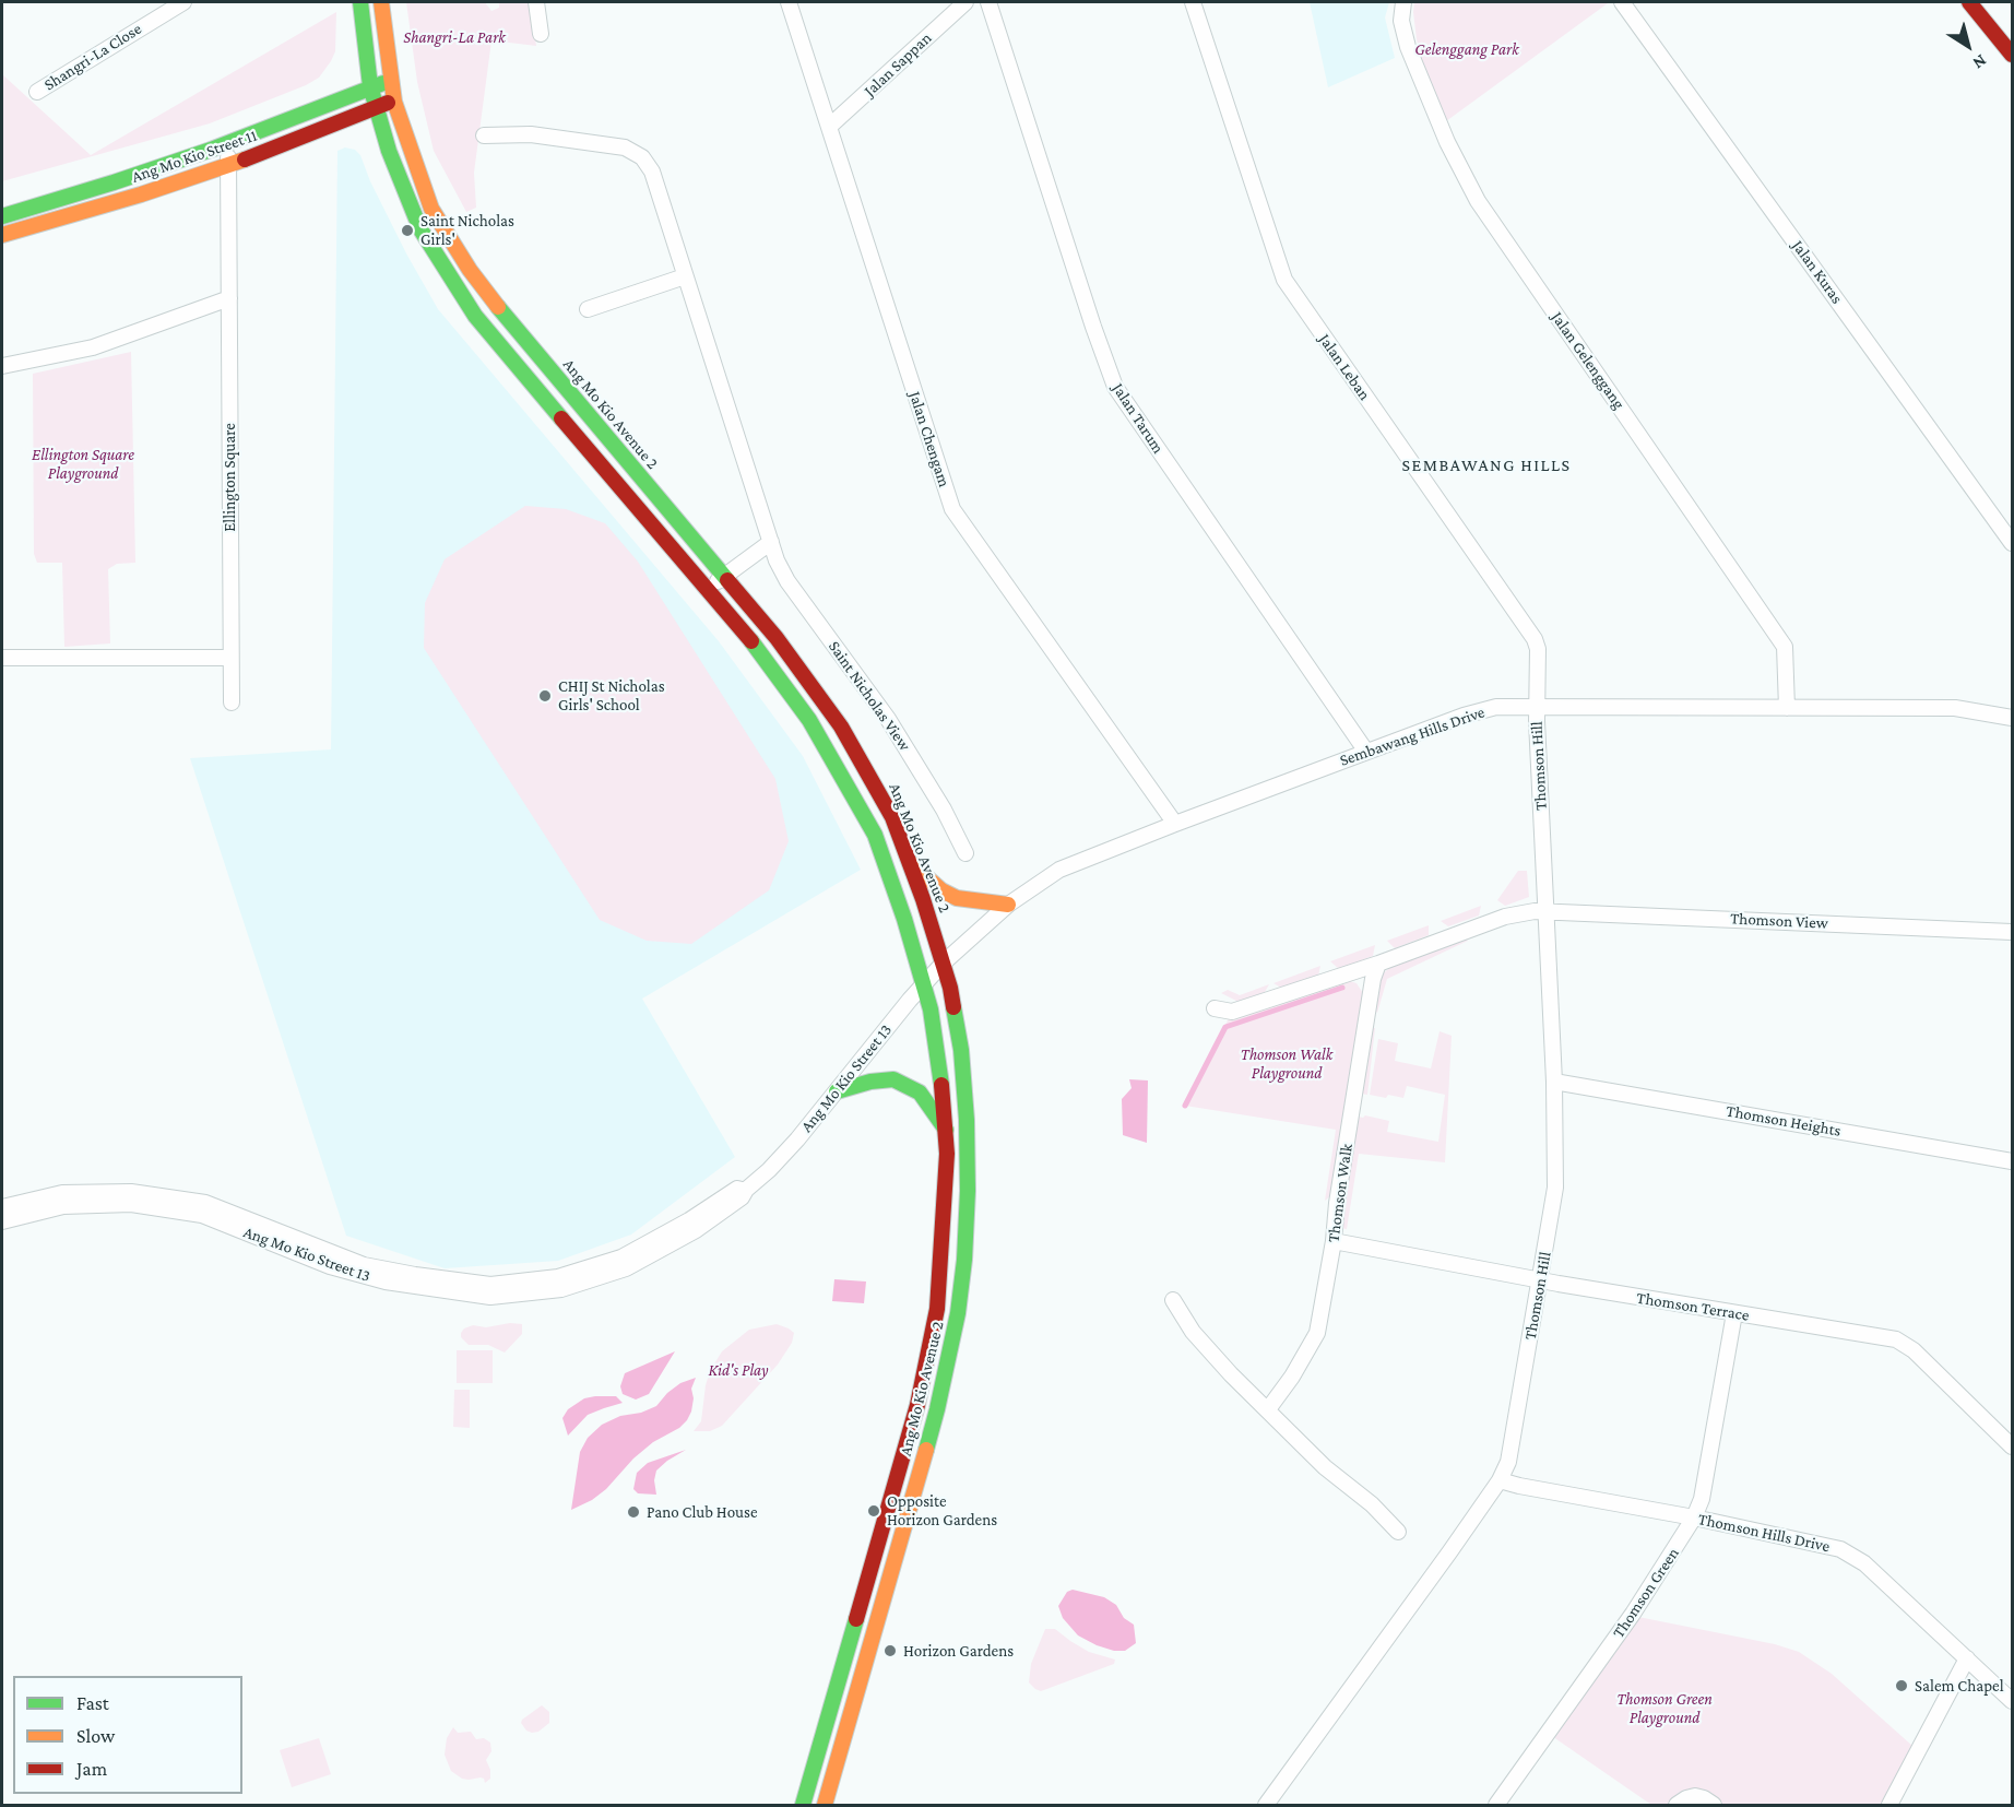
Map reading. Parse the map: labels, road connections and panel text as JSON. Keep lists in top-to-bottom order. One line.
{"streets":{"main road":["Ang Mo Kio Street 11","Ang Mo Kio Avenue 2"],"street":["Shangri-La Close","Jalan Sappan","Jalan Kuras","Jalan Gelenggang","Jalan Leban","Jalan Tarum","Jalan Chengam","Ellington Square","Saint Nicholas View","Sembawang Hills Drive","Thomson Hill","Thomson View","Ang Mo Kio Street 13","Thomson Heights","Thomson Walk","Thomson Terrace","Thomson Hills Drive","Thomson Green"]},"crossings":[["Jalan Sappan","Jalan Chengam"],["Ang Mo Kio Street 11","Ang Mo Kio Avenue 2"],["Ang Mo Kio Street 11","Ellington Square"],["Jalan Gelenggang","Sembawang Hills Drive"],["Jalan Leban","Sembawang Hills Drive"],["Jalan Leban","Thomson Hill"],["Ang Mo Kio Avenue 2","Sembawang Hills Drive"],["Ang Mo Kio Avenue 2","Ang Mo Kio Street 13"],["Jalan Tarum","Sembawang Hills Drive"],["Jalan Chengam","Sembawang Hills Drive"],["Sembawang Hills Drive","Thomson Hill"],["Sembawang Hills Drive","Ang Mo Kio Street 13"],["Thomson Hill","Thomson View"],["Thomson Hill","Thomson Heights"],["Thomson Hill","Thomson Terrace"],["Thomson Hill","Thomson Hills Drive"],["Thomson Walk","Thomson Terrace"],["Thomson Terrace","Thomson Green"],["Thomson Hills Drive","Thomson Green"]],"districts":["SEMBAWANG HILLS"],"parks":["Shangri-La Park","Gelenggang Park","Ellington Square Playground","Thomson Walk Playground","Kid's Play","Thomson Green Playground"],"places":["Saint Nicholas Girls'","CHIJ St Nicholas Girls' School","Opposite Horizon Gardens","Pano Club House","Horizon Gardens","Salem Chapel"],"legend":["Fast","Slow","Jam"],"north":"bottom right"}
